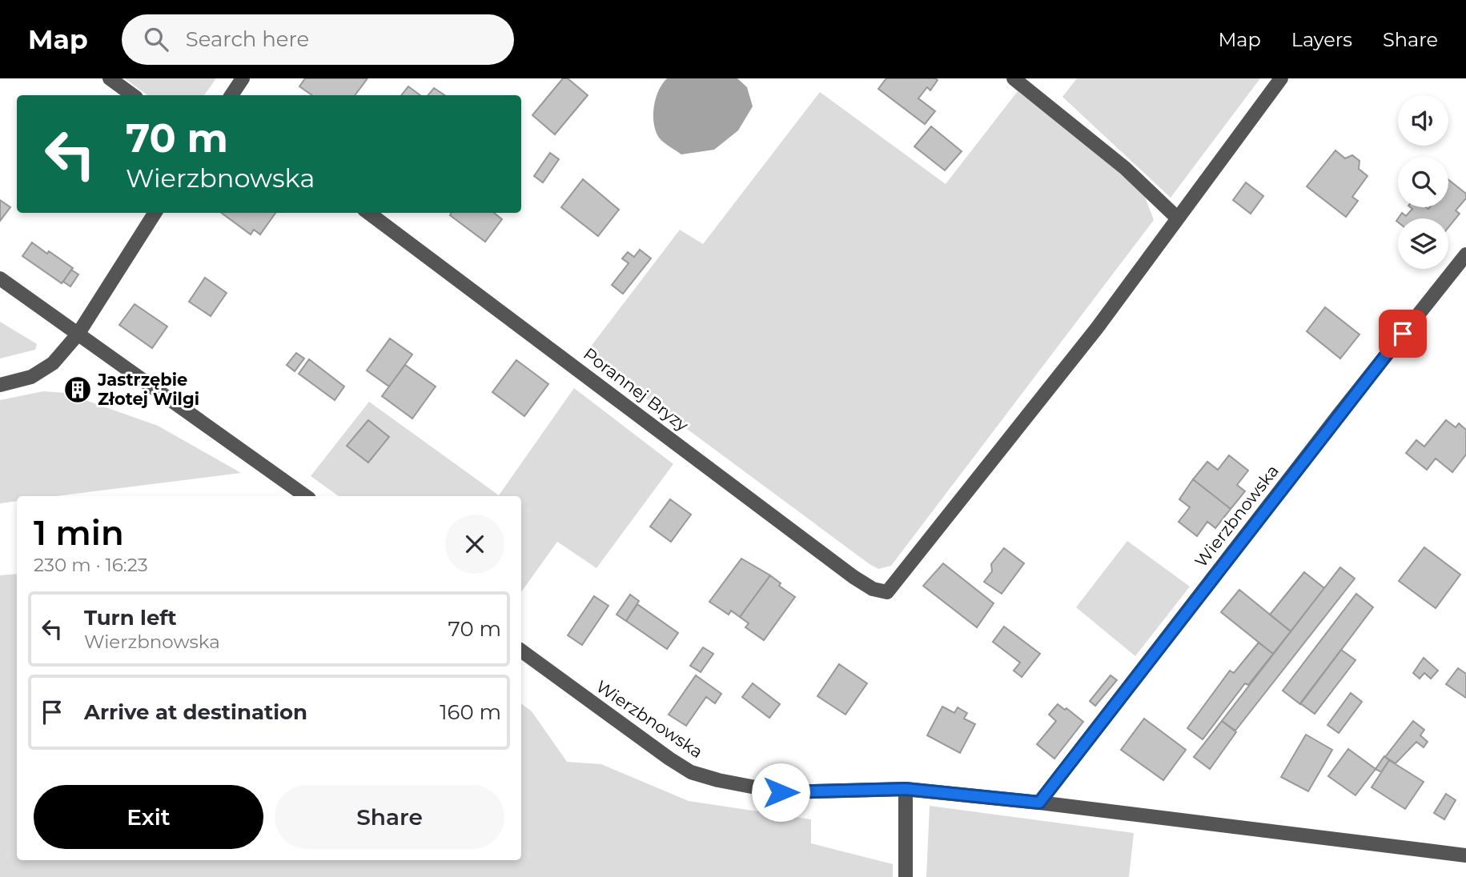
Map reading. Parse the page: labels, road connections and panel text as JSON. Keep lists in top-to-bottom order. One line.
{"streets":{"street":["Porannej Bryzy","Wierzbnowska"]},"places":{"building":["Jastrzębie Złotej Wilgi"]},"page":{"header":"Map","search":"Search here","nav":["Map","Layers","Share"],"turn":["70 m","Wierzbnowska"],"heading":["1 min","230 m · 16:23"],"list":[{"name":"Turn left","note":"Wierzbnowska","value":"70 m"},{"name":"Arrive at destination","value":"160 m"}],"buttons":["Exit","Share"]}}
